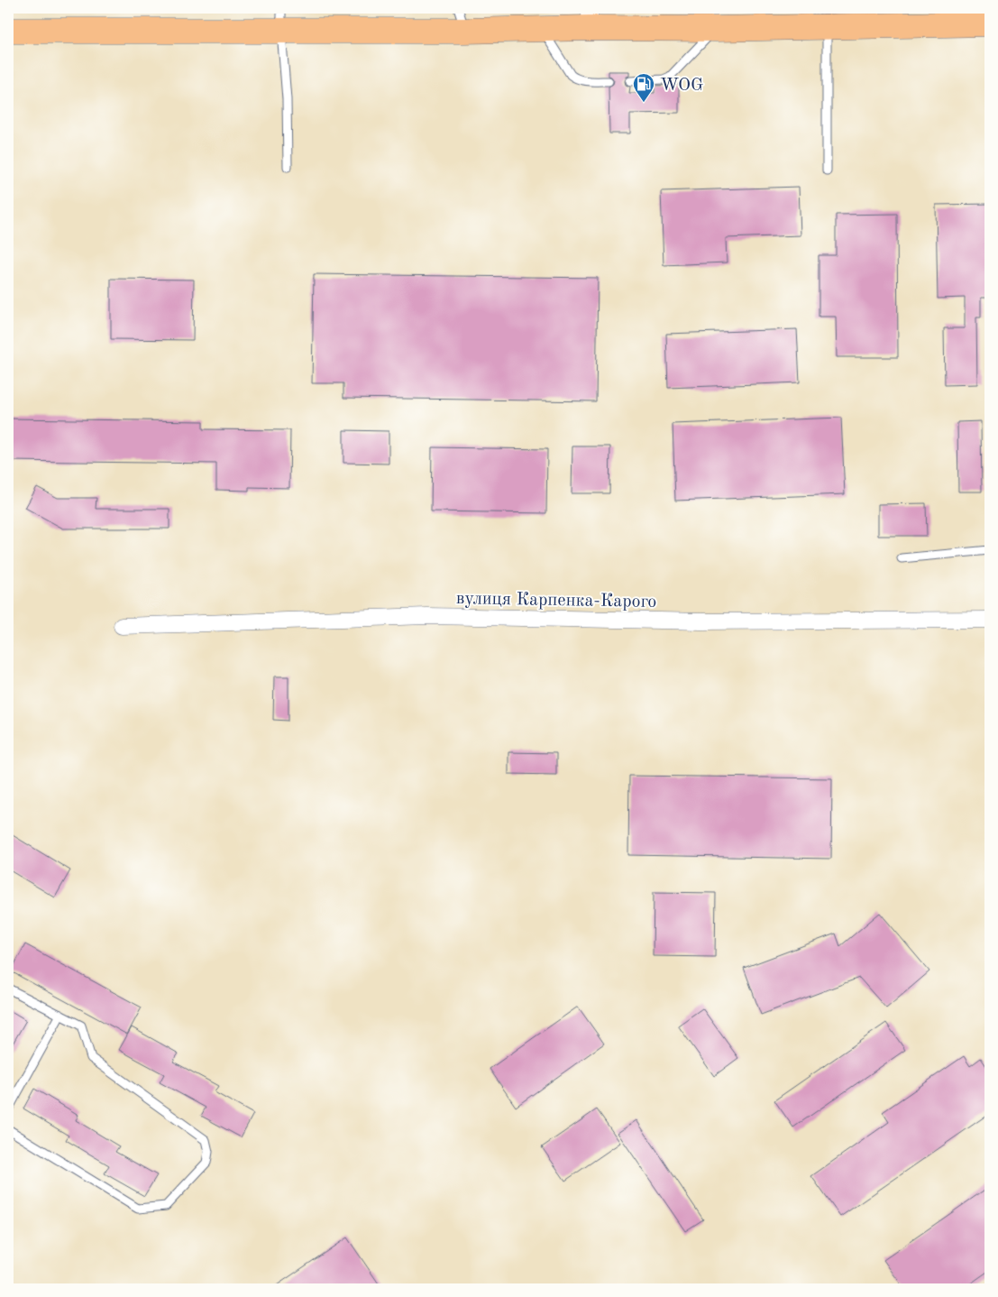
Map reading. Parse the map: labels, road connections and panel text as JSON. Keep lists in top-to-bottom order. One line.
{"streets":{"street":["вулиця Карпенка-Карого"]},"places":{"fuel station":["WOG"]}}
